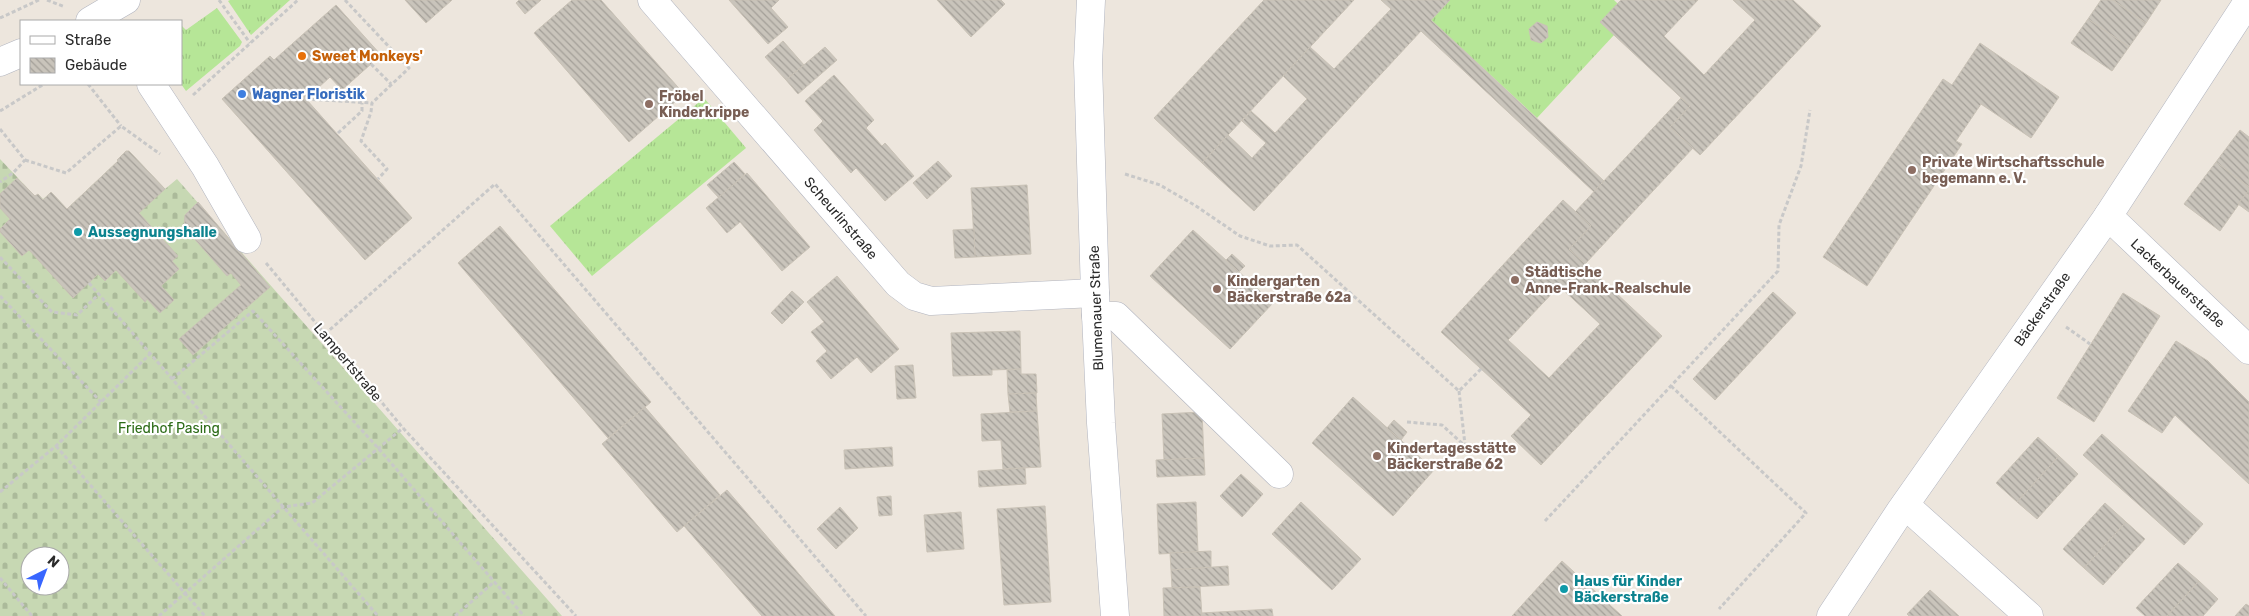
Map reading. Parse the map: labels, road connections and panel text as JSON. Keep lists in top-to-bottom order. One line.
{"streets":{"street":["Scheurlinstraße","Lackerbauerstraße","Blumenauer Straße","Bäckerstraße"],"path":["Lampertstraße"]},"crossings":[["Scheurlinstraße","Blumenauer Straße"],["Lackerbauerstraße","Bäckerstraße"]],"parks":["Friedhof Pasing"],"places":["Sweet Monkeys'","Wagner Floristik","Fröbel Kinderkrippe","Private Wirtschaftsschule begemann e. V.","Aussegnungshalle","Städtische Anne-Frank-Realschule","Kindergarten Bäckerstraße 62a","Kindertagesstätte Bäckerstraße 62","Haus für Kinder Bäckerstraße"],"legend":["Straße","Gebäude"],"north":"top right"}
